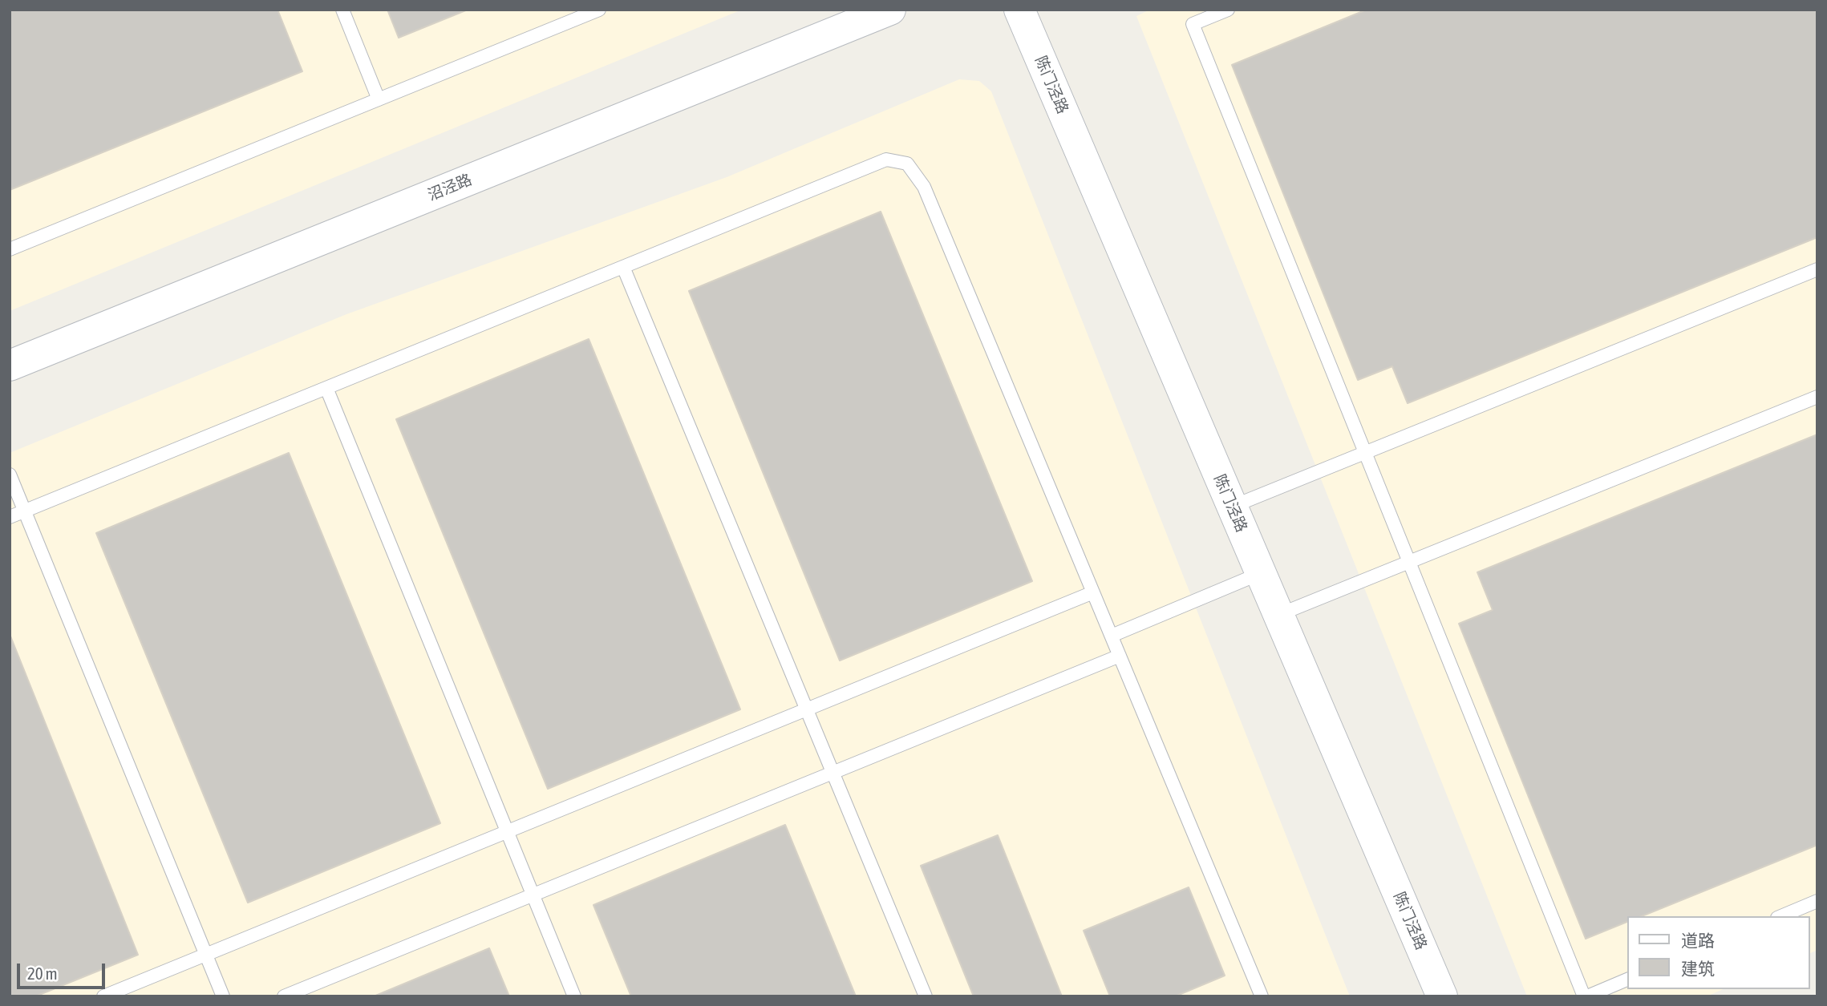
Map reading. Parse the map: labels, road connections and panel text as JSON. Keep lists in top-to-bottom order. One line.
{"streets":{"street":["陈门泾路","沼泾路"]},"legend":["道路","建筑"],"scale_bar":"20 m"}
